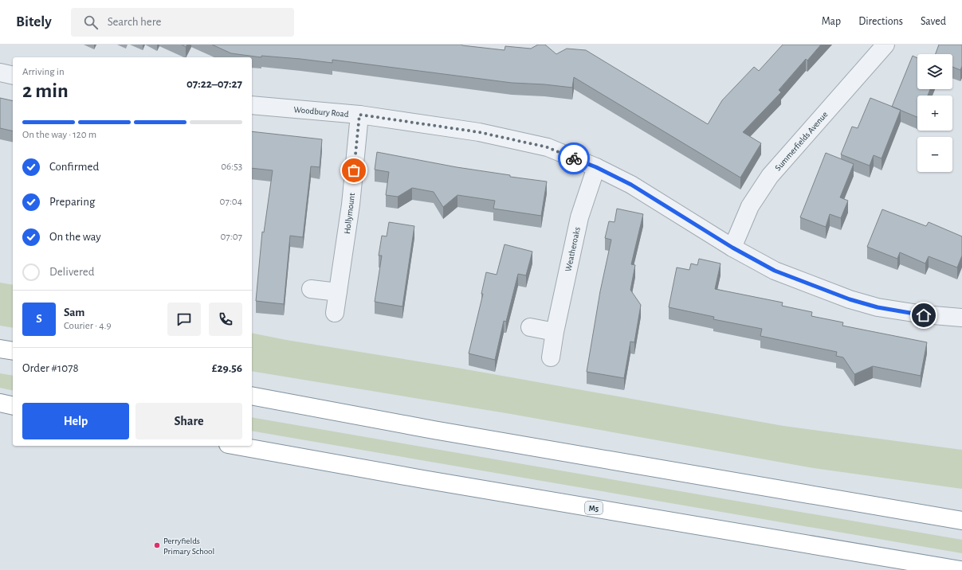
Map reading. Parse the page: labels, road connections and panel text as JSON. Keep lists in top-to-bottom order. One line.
{"streets":{"highway":["M5"],"street":["Woodbury Road","Summerfields Avenue","Hollymount","Weatheroaks"]},"crossings":[["Woodbury Road","Summerfields Avenue"],["Woodbury Road","Hollymount"],["Woodbury Road","Weatheroaks"]],"places":["Perryfields Primary School"],"page":{"header":"Bitely","search":"Search here","nav":["Map","Directions","Saved"],"map_buttons":["+","−"],"heading":["2 min","Arriving in","07:22–07:27"],"panel":["Sam","Courier · 4.9","Order #1078","£29.56"],"bar":"On the way · 120 m","list":[["Confirmed","06:53"],["Preparing","07:04"],["On the way","07:07"],"Delivered"],"round":"S","buttons":["Help","Share"]}}
